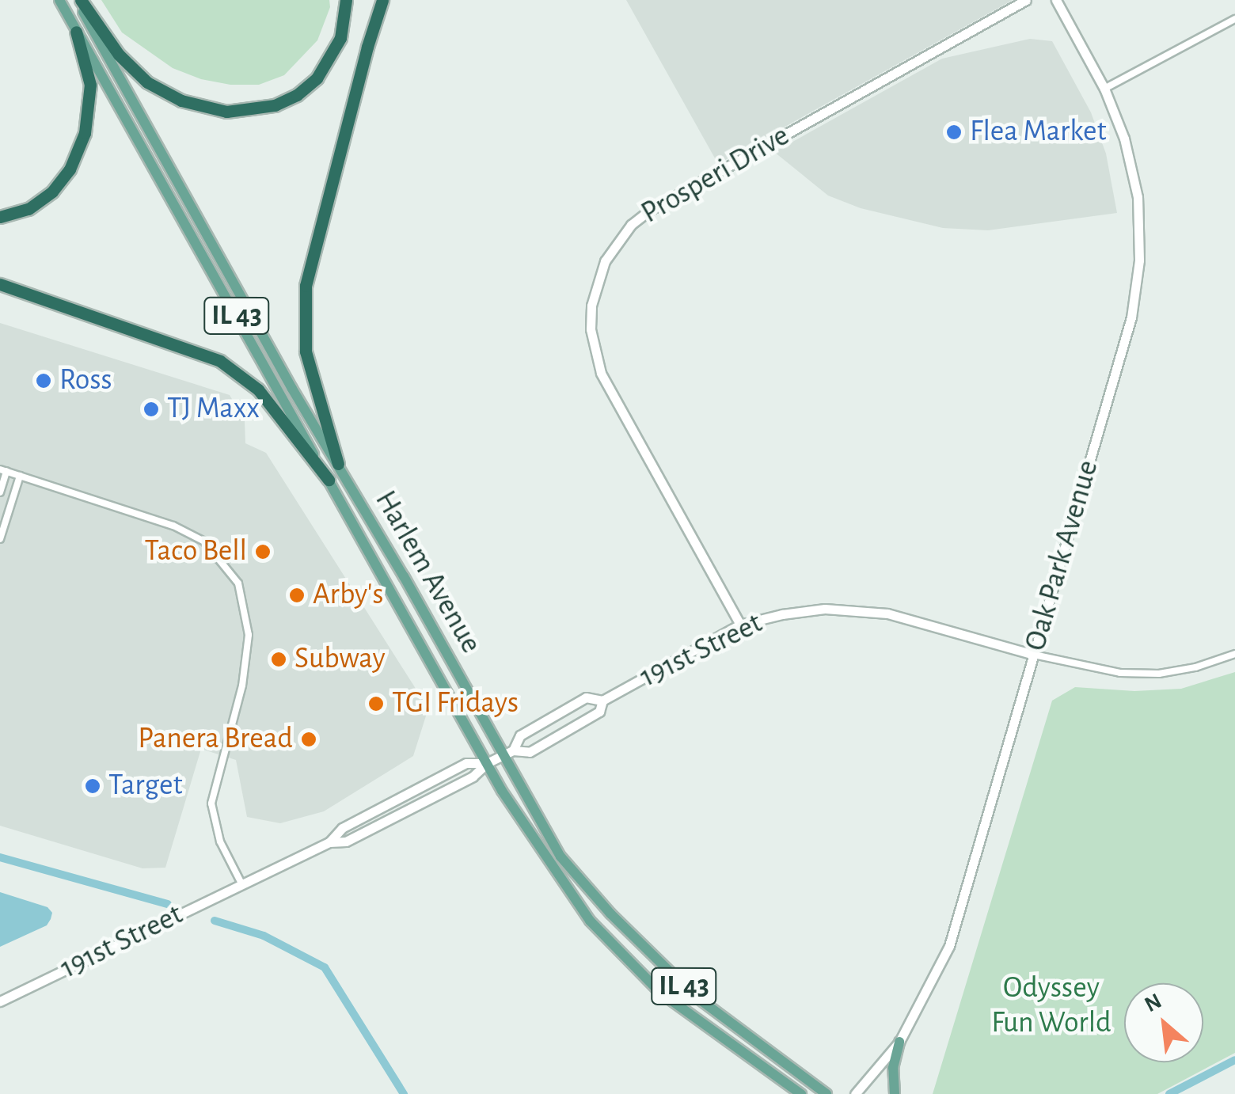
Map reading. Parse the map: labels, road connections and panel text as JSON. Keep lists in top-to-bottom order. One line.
{"streets":{"main road":["IL 43","Harlem Avenue"],"street":["Prosperi Drive","Oak Park Avenue","191st Street"]},"crossings":[["Prosperi Drive","191st Street"],["Oak Park Avenue","191st Street"],["Harlem Avenue","191st Street"]],"parks":["Odyssey Fun World"],"places":["Flea Market","Ross","TJ Maxx","Taco Bell","Arby's","Subway","TGI Fridays","Panera Bread","Target"],"north":"top left"}
